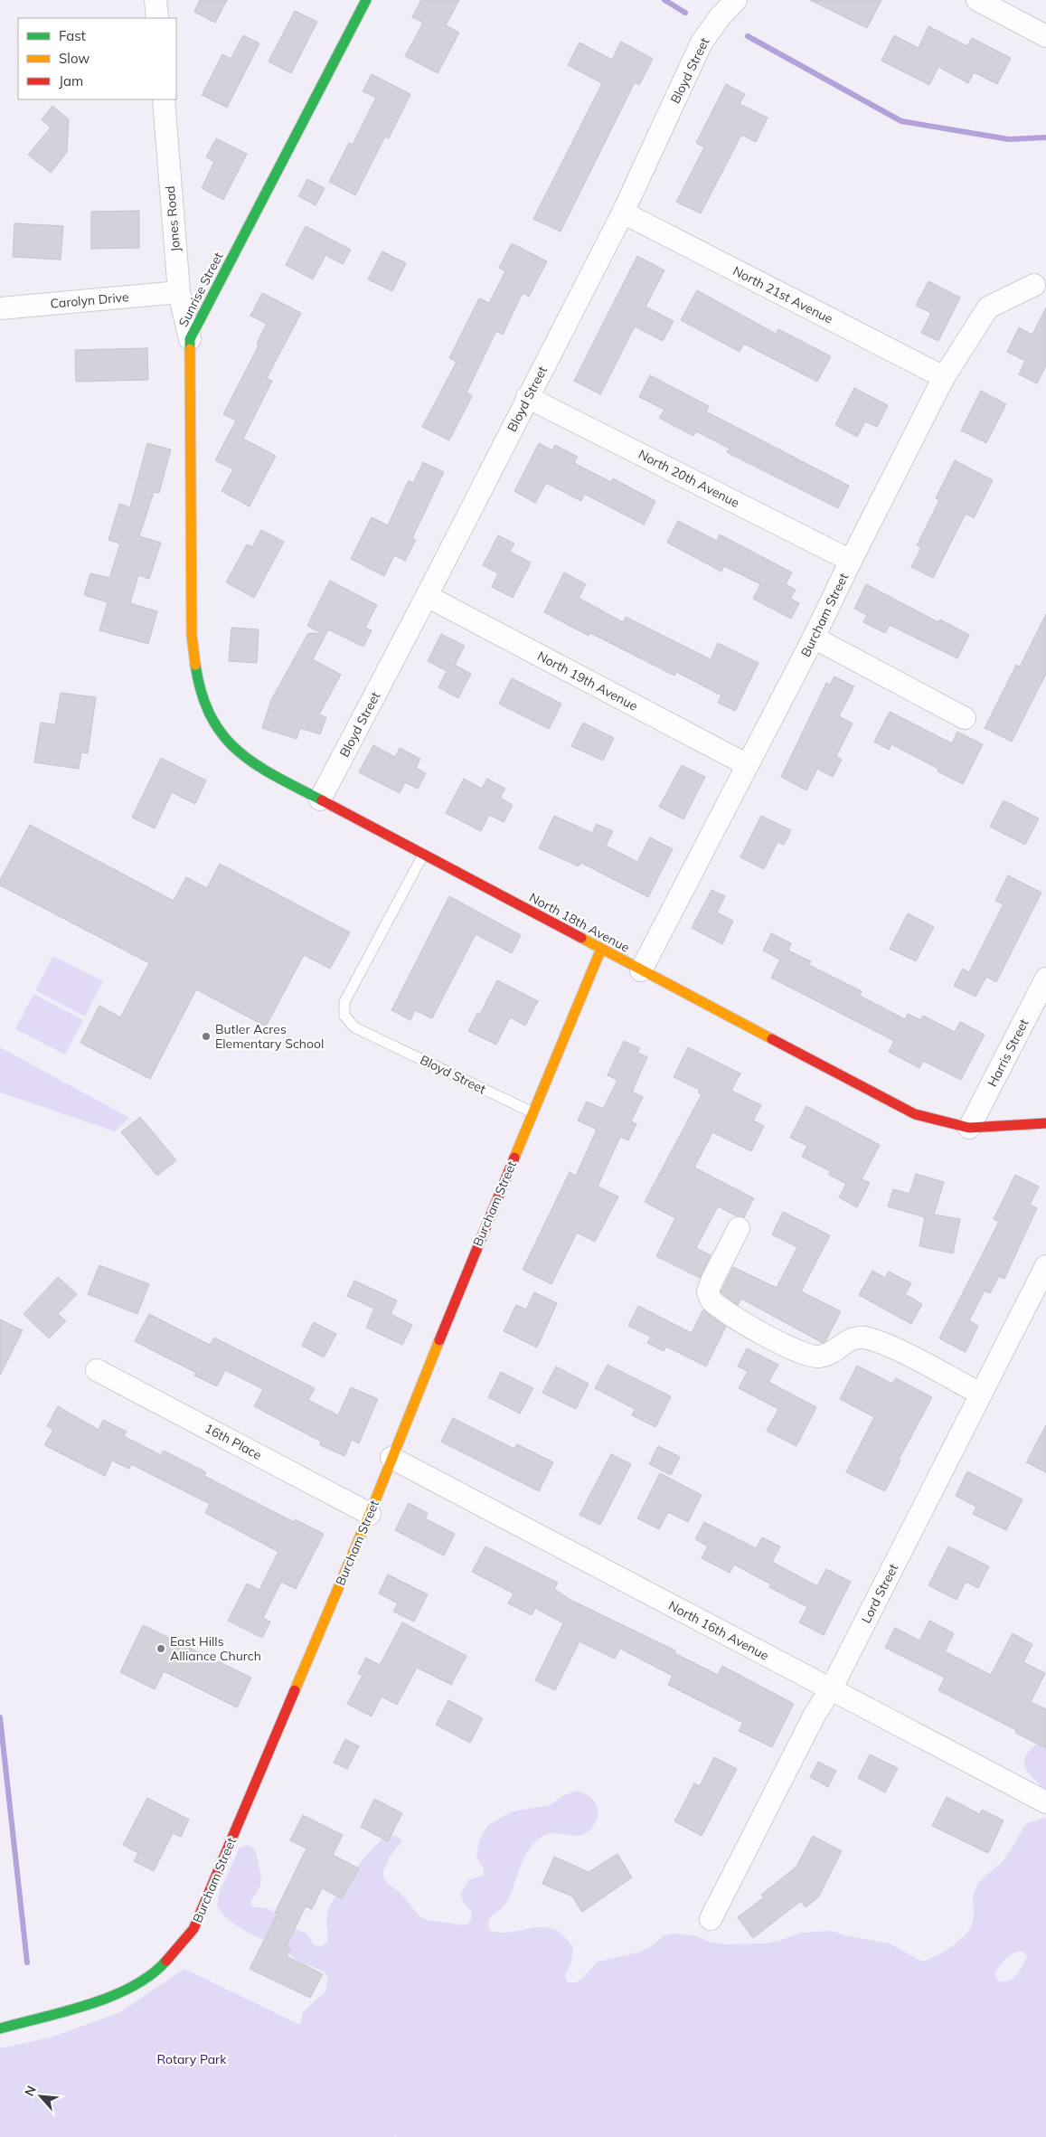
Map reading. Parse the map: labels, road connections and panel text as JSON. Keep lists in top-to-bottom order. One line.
{"streets":{"street":["Bloyd Street","Jones Road","Sunrise Street","North 21st Avenue","Carolyn Drive","North 20th Avenue","Burcham Street","North 19th Avenue","North 18th Avenue","Harris Street","16th Place","Lord Street","North 16th Avenue"]},"crossings":[["Bloyd Street","North 21st Avenue"],["Bloyd Street","North 20th Avenue"],["Bloyd Street","Burcham Street"],["Bloyd Street","North 19th Avenue"],["Bloyd Street","North 18th Avenue"],["Jones Road","Sunrise Street"],["Jones Road","Carolyn Drive"],["Sunrise Street","North 18th Avenue"],["North 21st Avenue","Burcham Street"],["North 20th Avenue","Burcham Street"],["Burcham Street","North 19th Avenue"],["Burcham Street","North 18th Avenue"],["Burcham Street","16th Place"],["Burcham Street","North 16th Avenue"],["North 18th Avenue","Harris Street"],["Lord Street","North 16th Avenue"]],"parks":["Rotary Park"],"places":["Butler Acres Elementary School","East Hills Alliance Church"],"legend":["Fast","Slow","Jam"],"north":"top left"}
